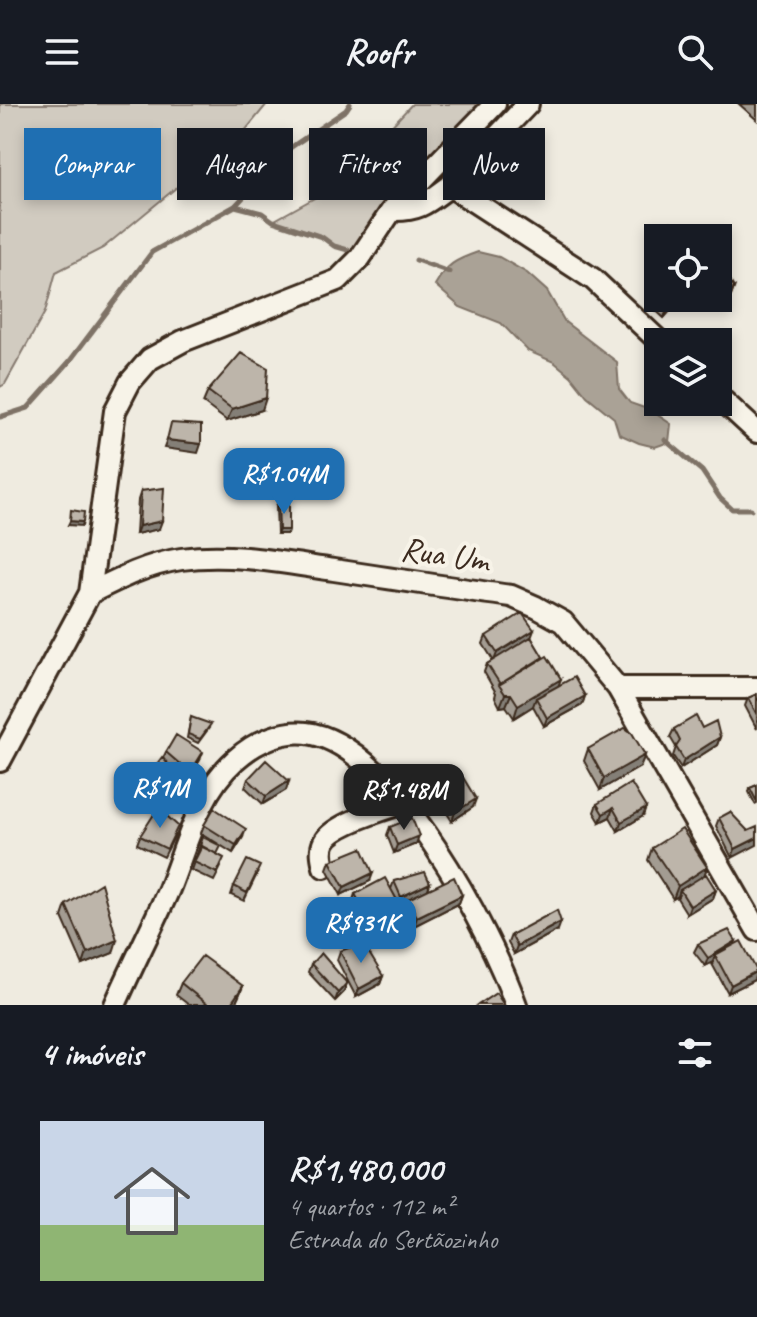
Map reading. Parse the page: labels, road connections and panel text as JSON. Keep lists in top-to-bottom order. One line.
{"streets":{"street":["Rua Um"]},"page":{"header":"Roofr","chip":["Comprar","Alugar","Filtros","Novo"],"price":["R$1.04M","R$1M","R$1.48M","R$931K"],"heading":"4 imóveis","list":[{"name":"R$1,480,000","note":"4 quartos · 112 m² · Estrada do Sertãozinho"}]}}
